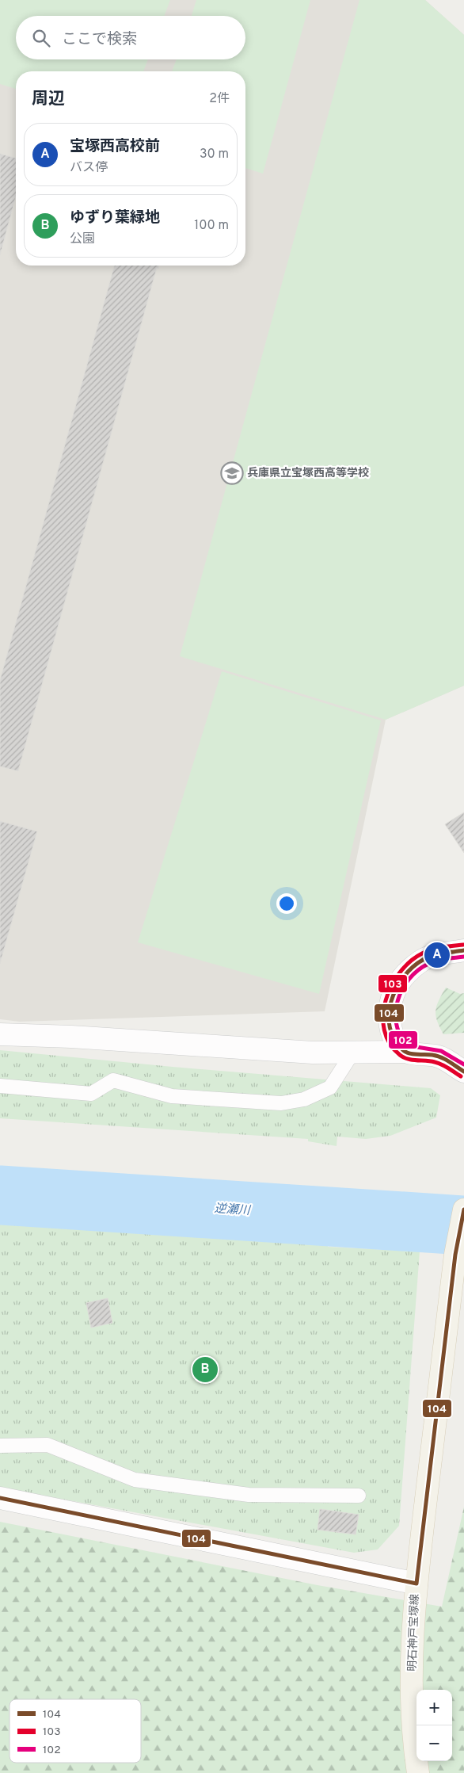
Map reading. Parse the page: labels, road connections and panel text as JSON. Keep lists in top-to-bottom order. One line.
{"streets":{"main road":["明石神戸宝塚線"]},"water":["逆瀬川"],"places":{"school or university":["兵庫県立宝塚西高等学校"]},"lines":["transit line 103","transit line 104","transit line 102"],"legend":["104","103","102"],"page":{"search":"ここで検索","heading":["周辺","2件"],"list":[{"mark":"A","name":"宝塚西高校前","note":"バス停","value":"30 m"},{"mark":"B","name":"ゆずり葉緑地","note":"公園","value":"100 m"}],"pins":["A","B"],"map_buttons":["+","−"]}}
